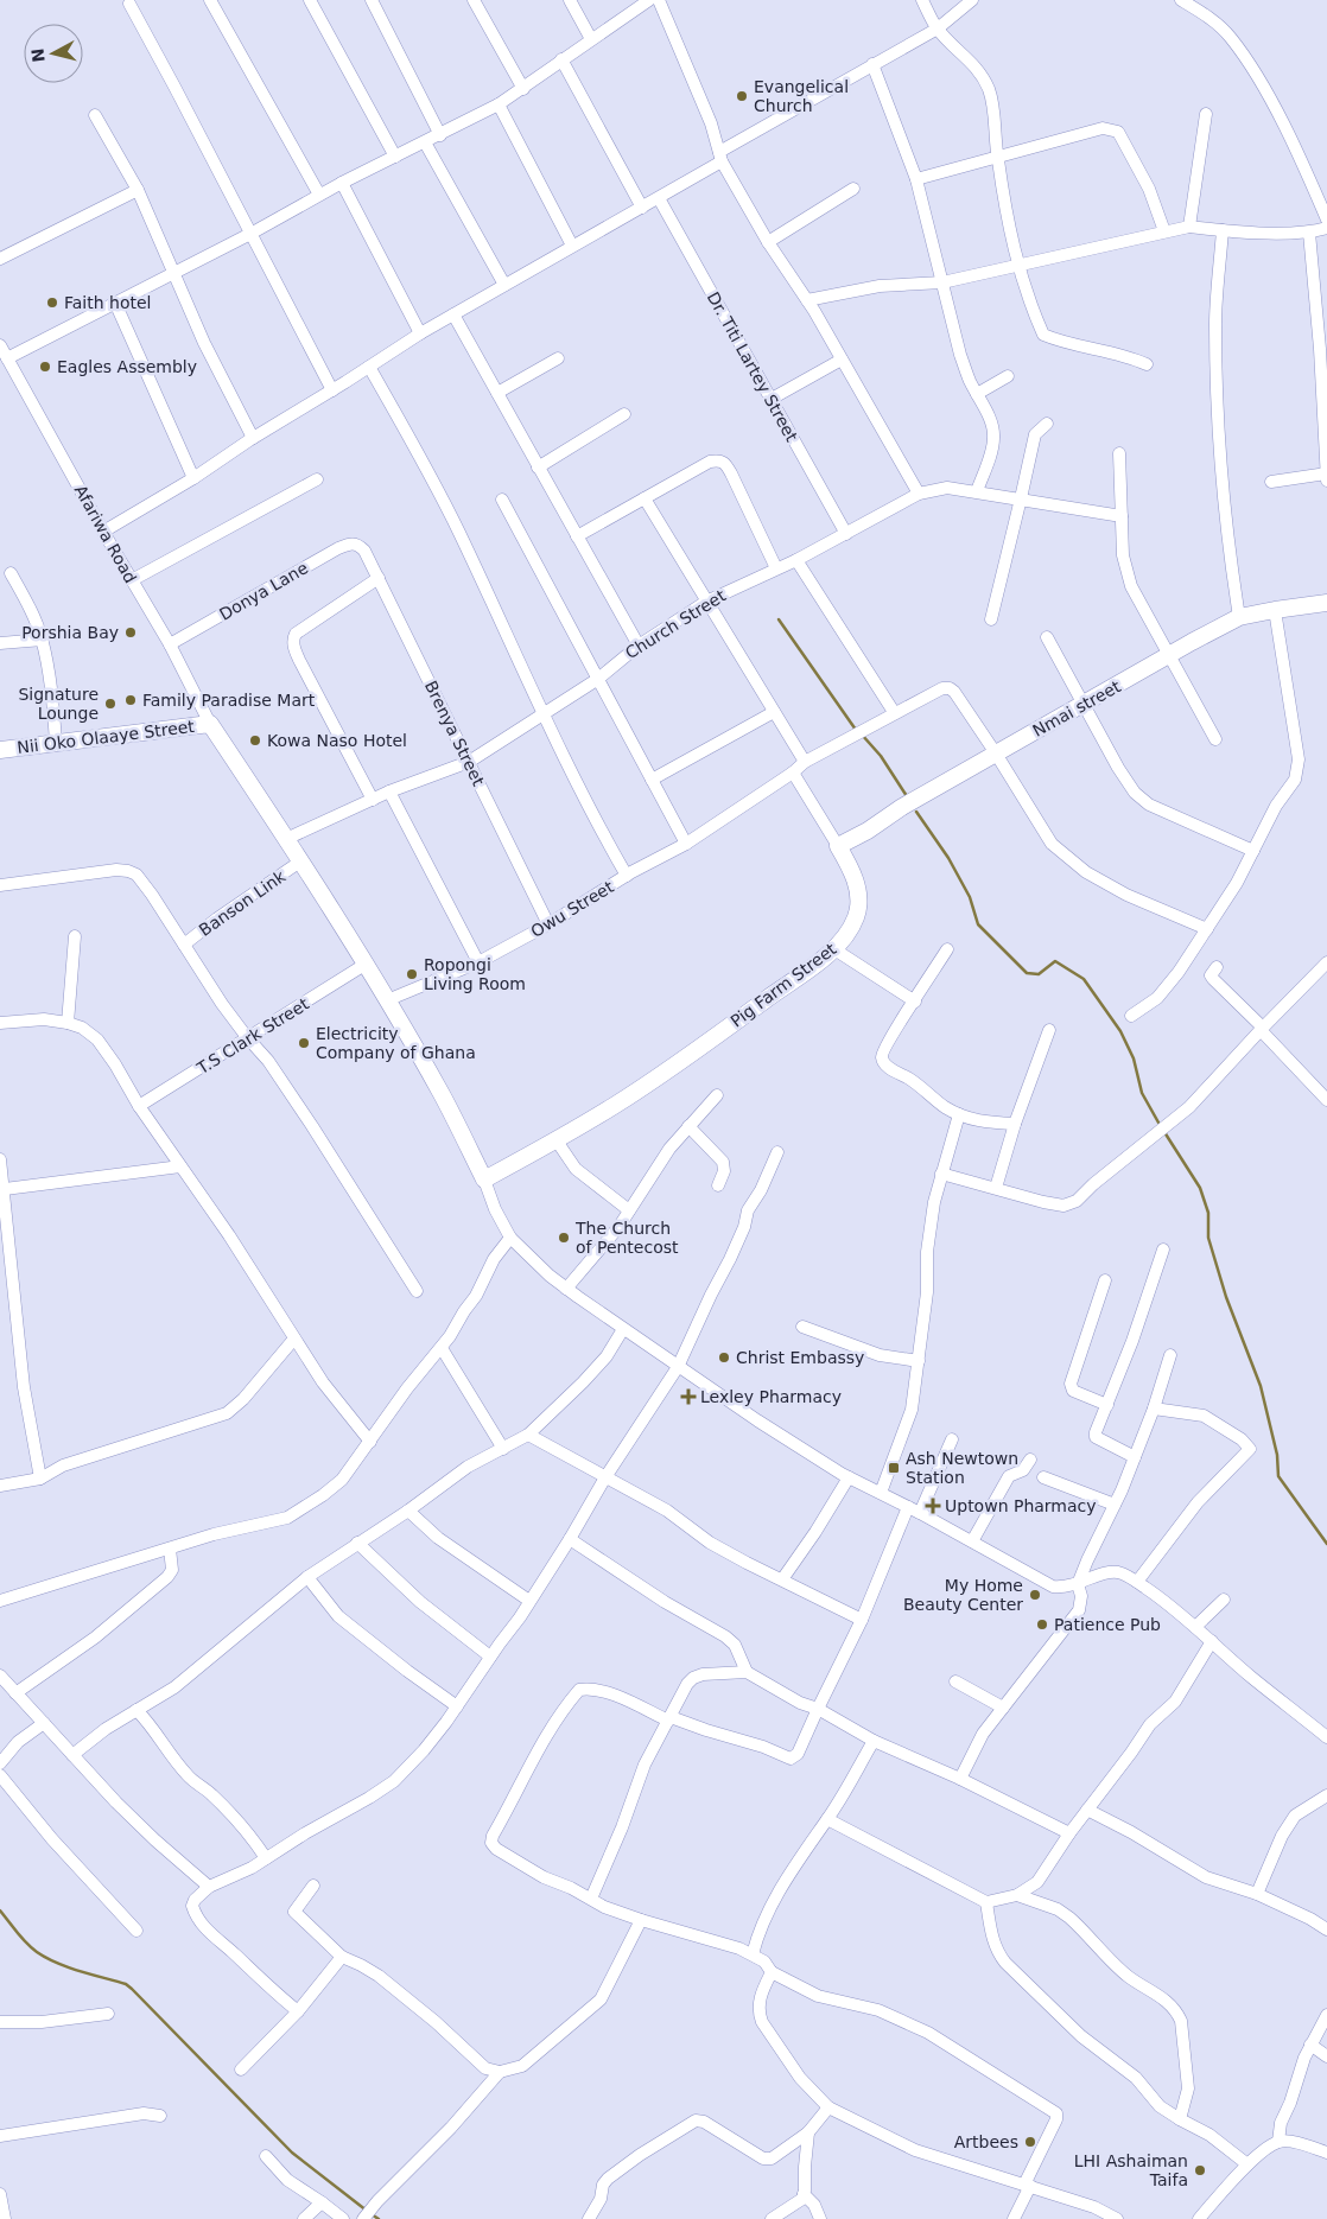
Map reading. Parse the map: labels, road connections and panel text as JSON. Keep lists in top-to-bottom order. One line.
{"streets":{"street":["Dr. Titi Lartey Street","Afariwa Road","Donya Lane","Church Street","Nmai street","Brenya Street","Nii Oko Olaaye Street","Banson Link","Owu Street","Pig Farm Street","T.S Clark Street"]},"crossings":[["Dr. Titi Lartey Street","Church Street"],["Afariwa Road","Donya Lane"],["Afariwa Road","Nii Oko Olaaye Street"],["Donya Lane","Brenya Street"],["Church Street","Brenya Street"],["Nmai street","Pig Farm Street"],["Brenya Street","Owu Street"]],"places":{"other":["Evangelical Church","Faith hotel","Eagles Assembly","Porshia Bay","Family Paradise Mart","Signature Lounge","Kowa Naso Hotel","Ropongi Living Room","Electricity Company of Ghana","The Church of Pentecost","Christ Embassy","My Home Beauty Center","Patience Pub","Artbees","LHI Ashaiman Taifa"],"health":["Lexley Pharmacy","Uptown Pharmacy"],"transit":["Ash Newtown Station"]},"north":"left"}
